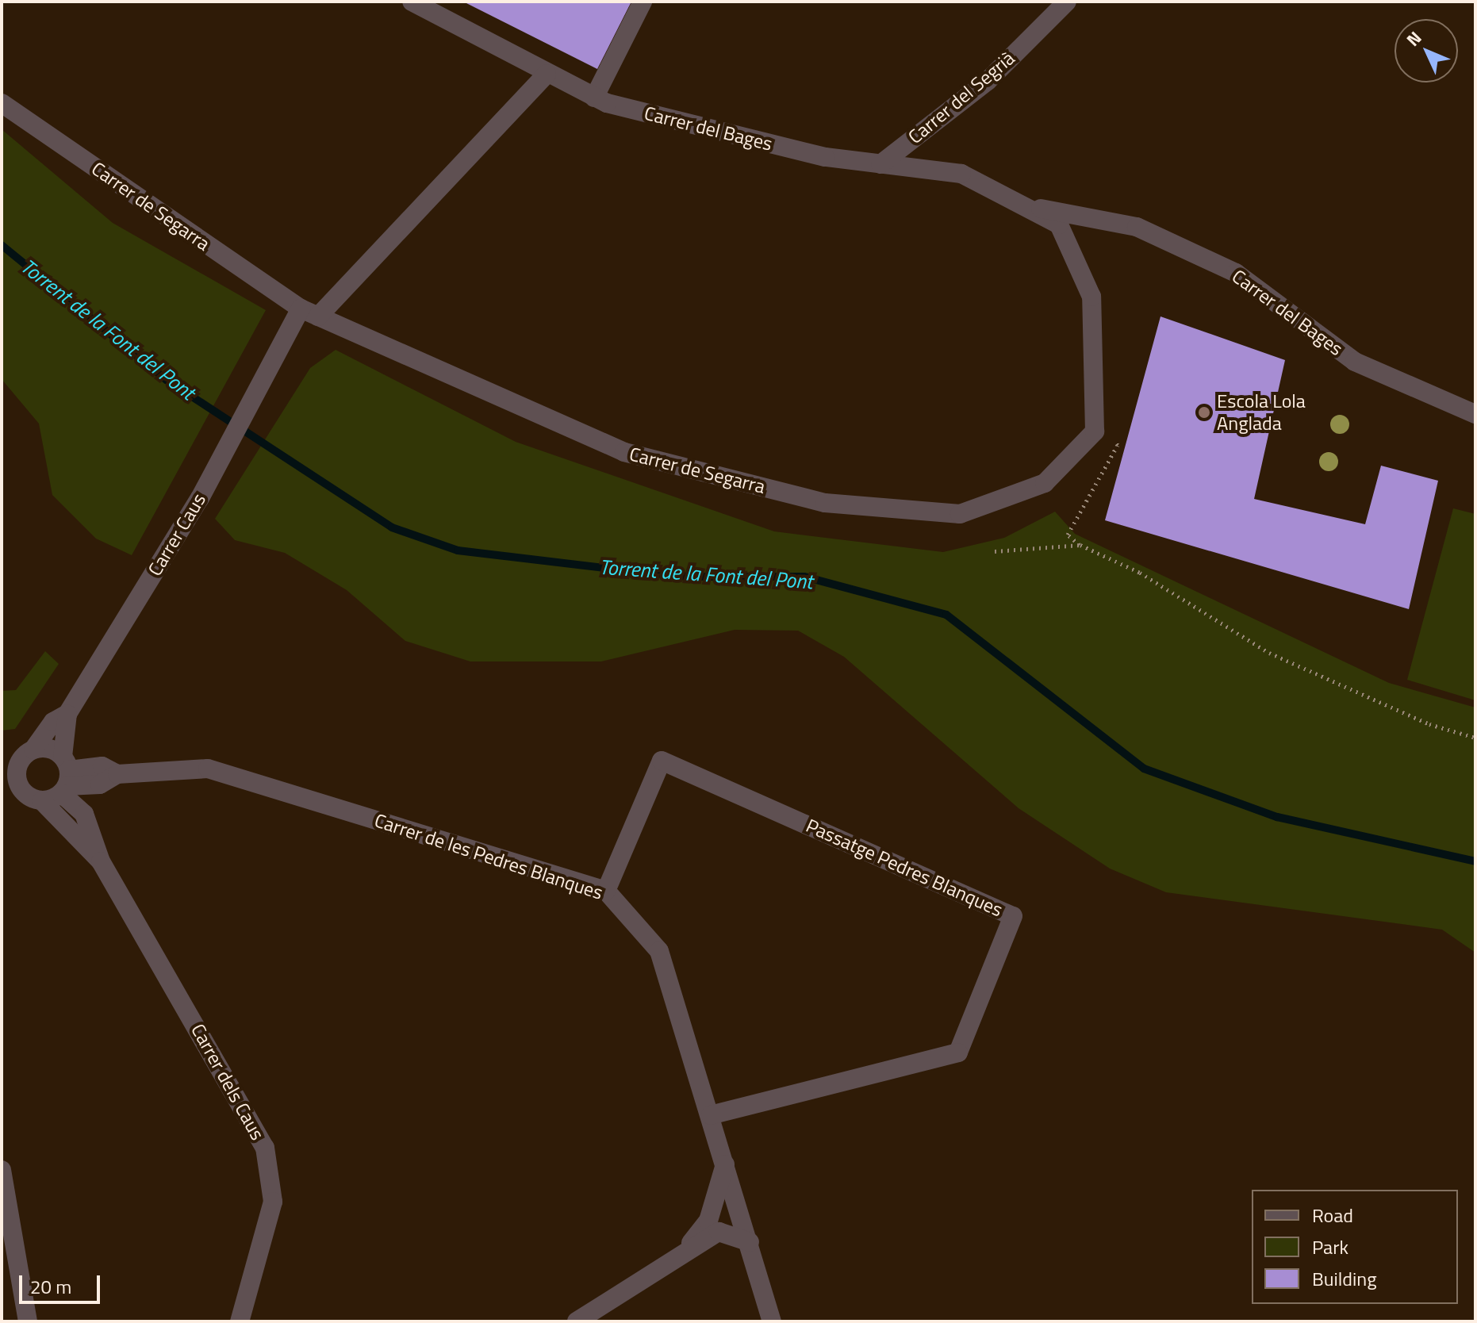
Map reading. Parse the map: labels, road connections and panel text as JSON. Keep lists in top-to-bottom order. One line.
{"streets":{"street":["Carrer del Segrià","Carrer del Bages","Carrer de Segarra","Carrer Caus","Carrer de les Pedres Blanques","Passatge Pedres Blanques","Carrer dels Caus"]},"crossings":[["Carrer del Segrià","Carrer del Bages"],["Carrer del Bages","Carrer de Segarra"],["Carrer de Segarra","Carrer Caus"],["Carrer Caus","Carrer de les Pedres Blanques"],["Carrer de les Pedres Blanques","Passatge Pedres Blanques"]],"water":["Torrent de la Font del Pont"],"places":["Escola Lola Anglada"],"legend":["Road","Park","Building"],"scale_bar":"20 m","north":"top left"}
